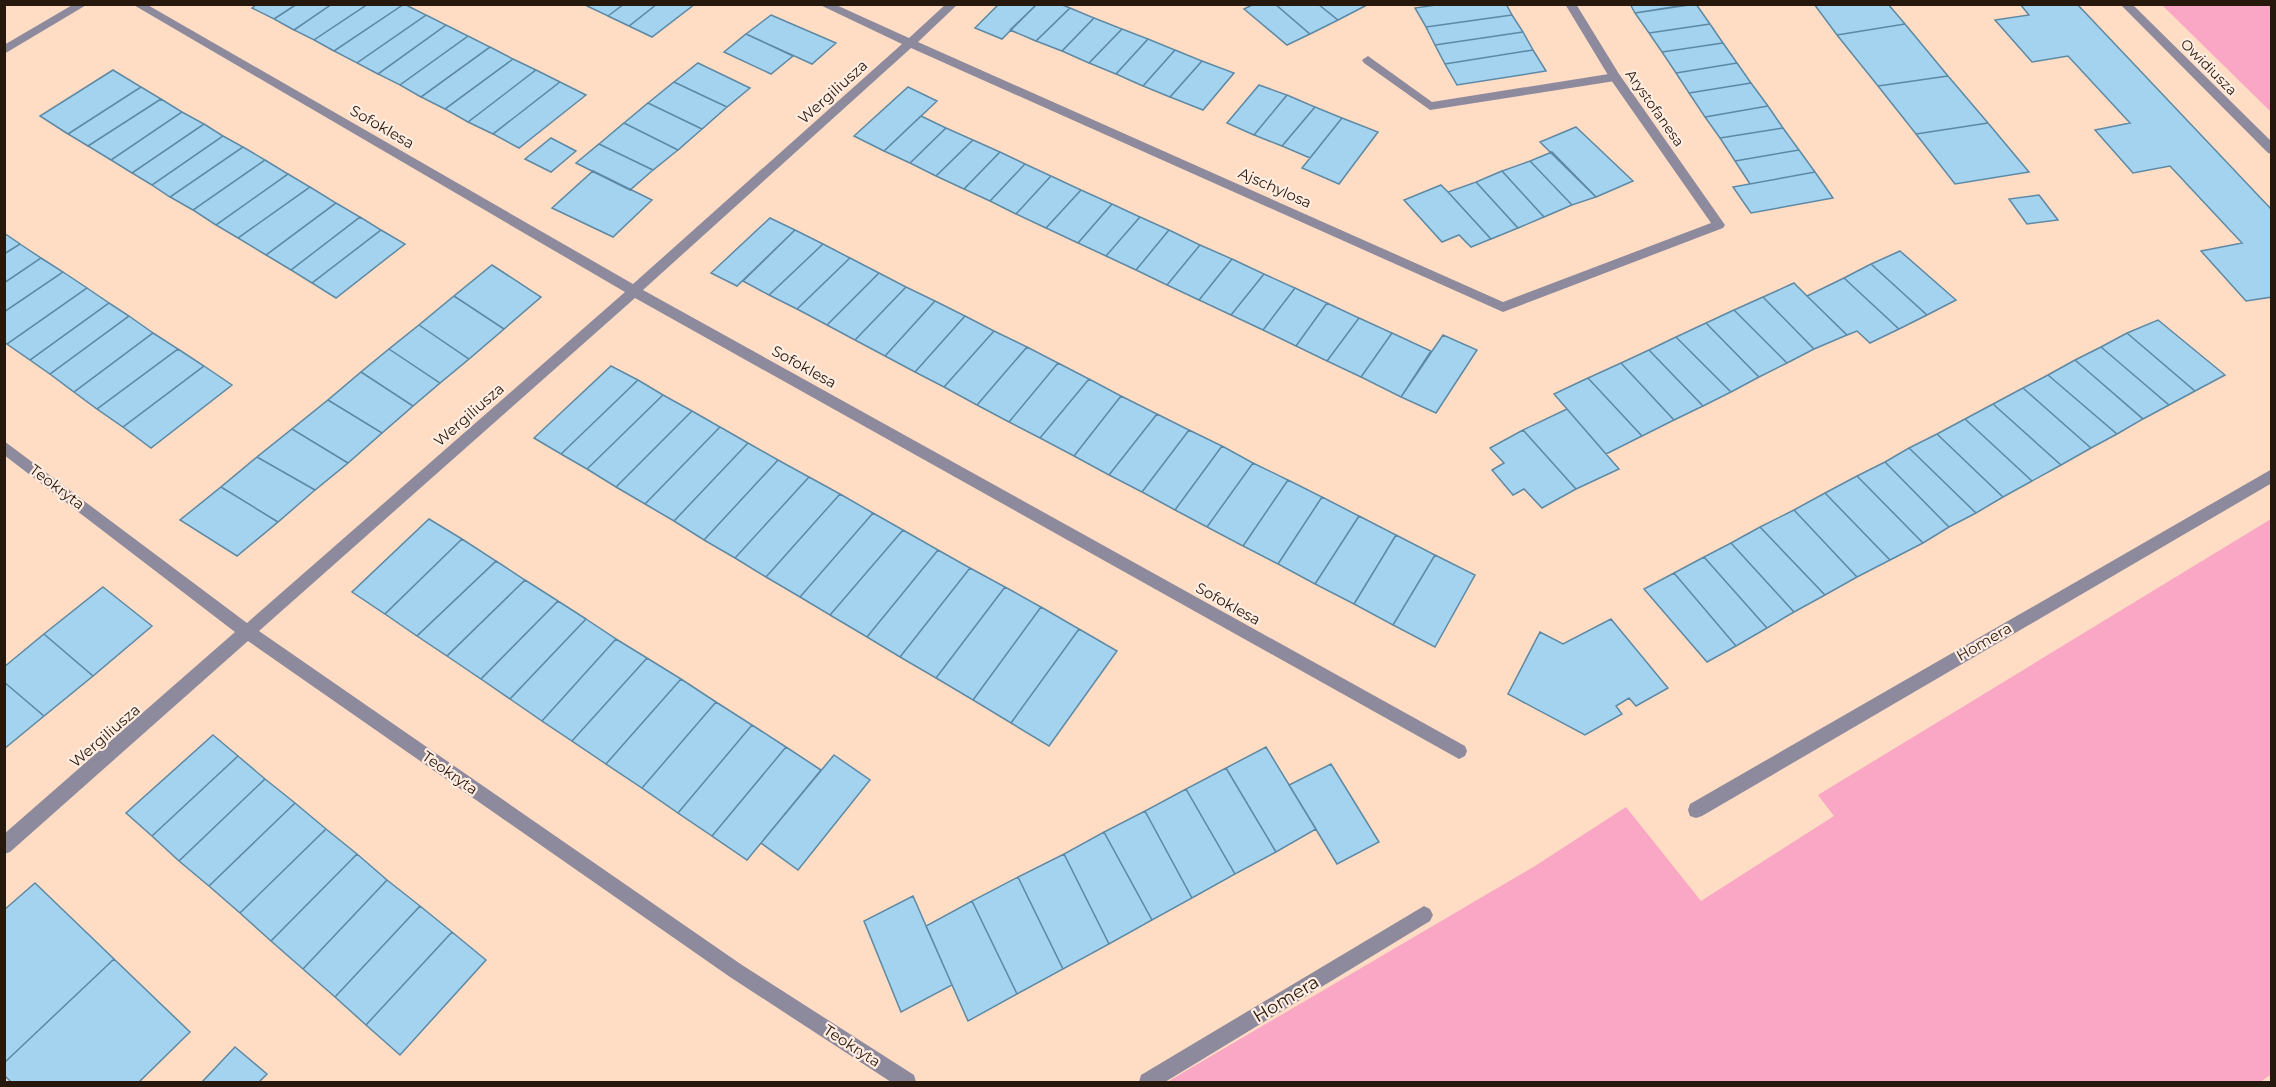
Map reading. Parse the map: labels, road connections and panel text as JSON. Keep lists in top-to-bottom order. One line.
{"streets":{"street":["Owidiusza","Wergiliusza","Arystofanesa","Sofoklesa","Ajschylosa","Teokryta","Homera"]},"crossings":[["Wergiliusza","Sofoklesa"],["Wergiliusza","Ajschylosa"],["Wergiliusza","Teokryta"],["Arystofanesa","Ajschylosa"]]}
